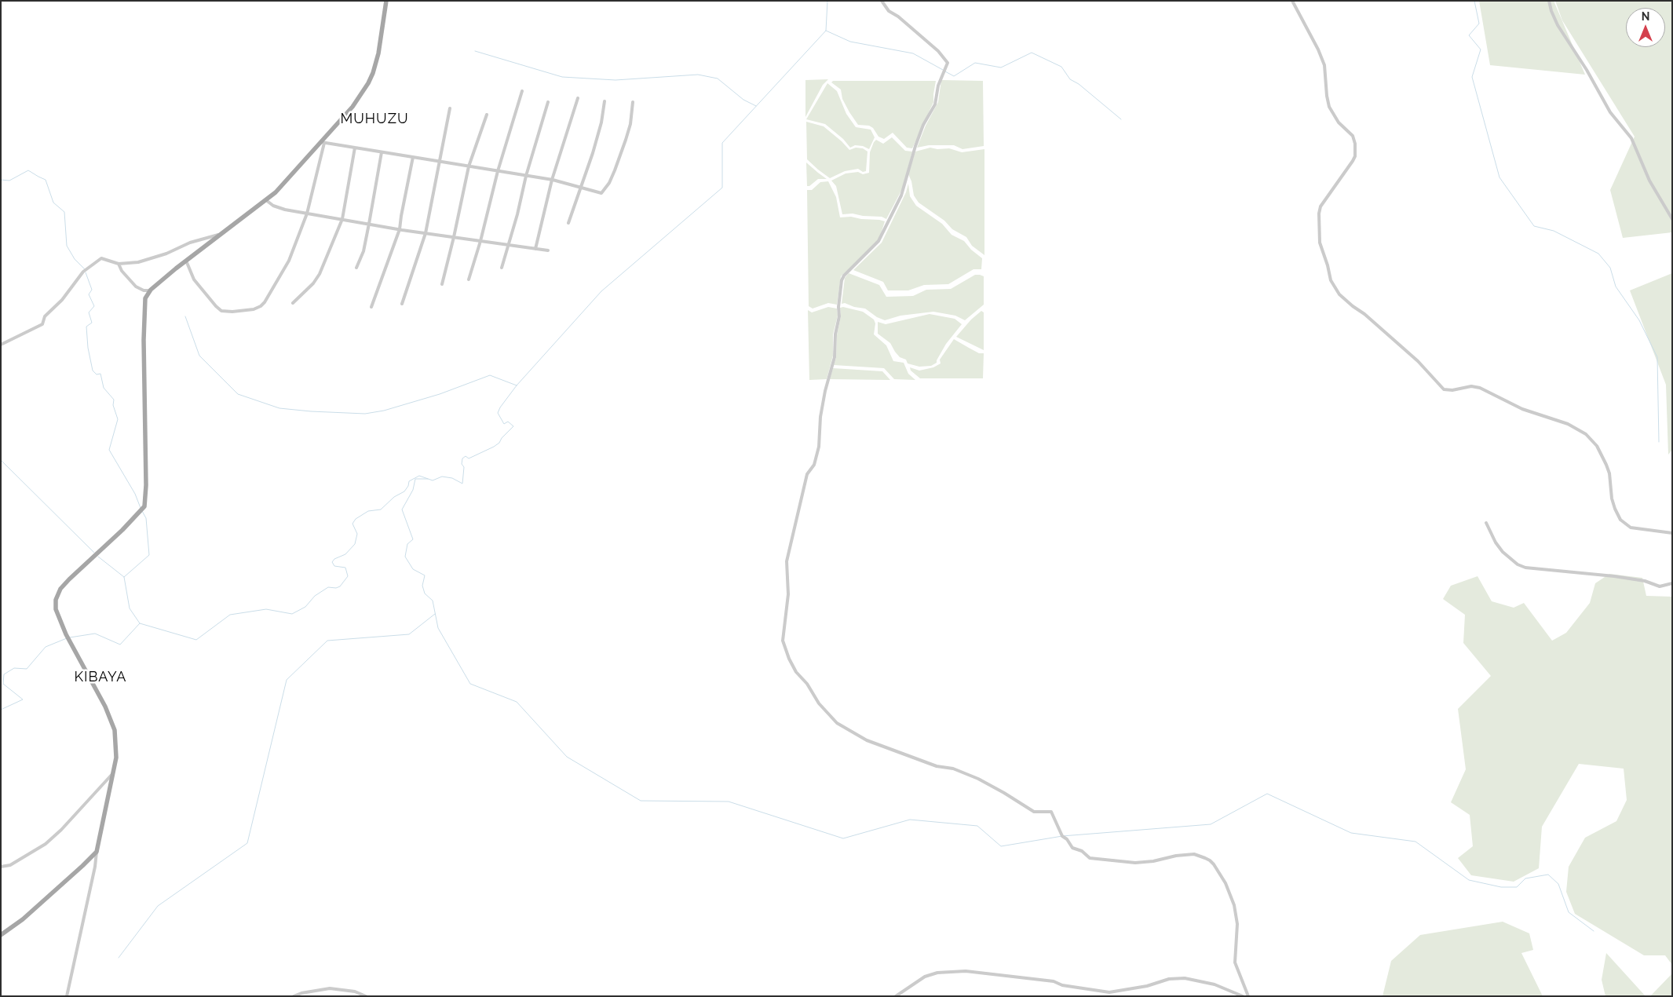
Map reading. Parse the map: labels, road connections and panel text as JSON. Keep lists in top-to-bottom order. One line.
{"districts":["MUHUZU","KIBAYA"],"north":"top"}
